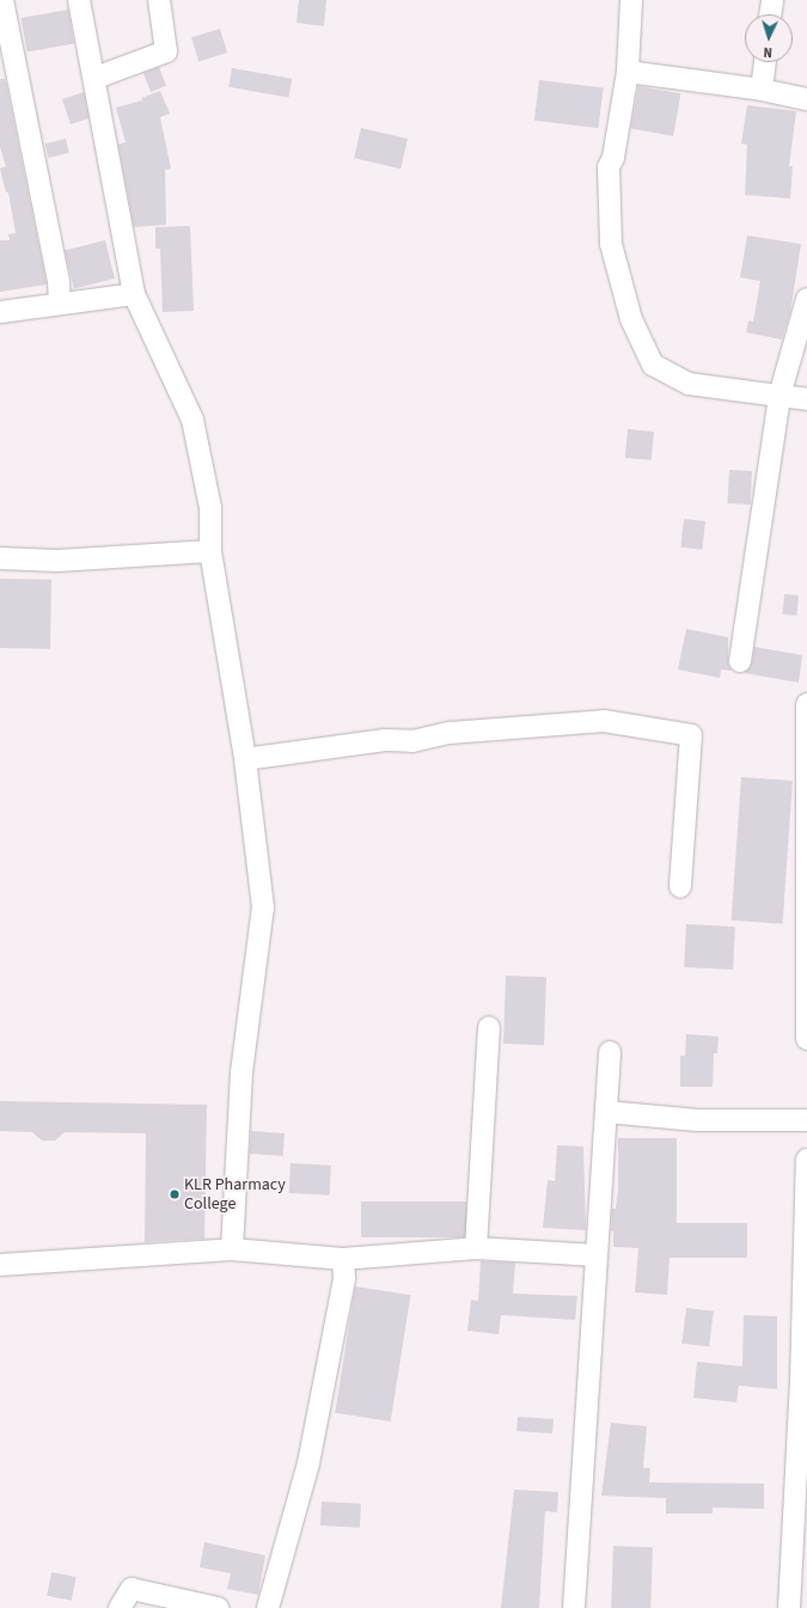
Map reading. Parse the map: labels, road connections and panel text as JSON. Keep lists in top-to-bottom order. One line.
{"places":["KLR Pharmacy College"],"north":"bottom"}
